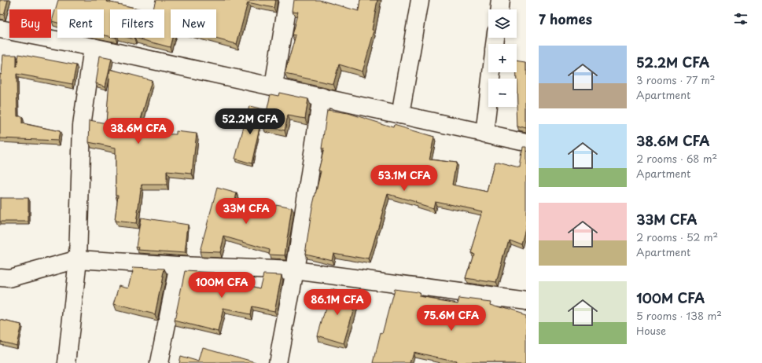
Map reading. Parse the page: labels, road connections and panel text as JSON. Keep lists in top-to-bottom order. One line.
{"page":{"heading":"7 homes","map_buttons":["+","−"],"chip":["Buy","Rent","Filters","New"],"list":[{"name":"52.2M CFA","note":"3 rooms · 77 m² · Apartment"},{"name":"38.6M CFA","note":"2 rooms · 68 m² · Apartment"},{"name":"33M CFA","note":"2 rooms · 52 m² · Apartment"},{"name":"100M CFA","note":"5 rooms · 138 m² · House"}],"price":["52.2M CFA","38.6M CFA","53.1M CFA","33M CFA","100M CFA","86.1M CFA","75.6M CFA"]}}
